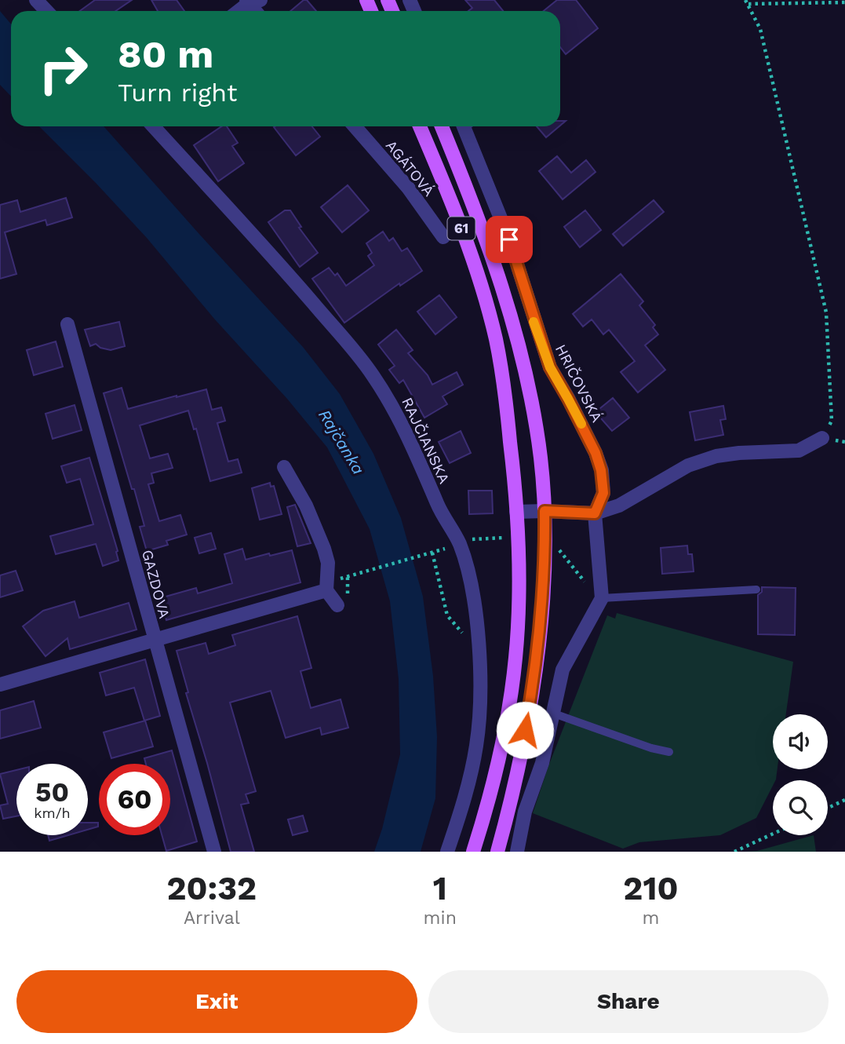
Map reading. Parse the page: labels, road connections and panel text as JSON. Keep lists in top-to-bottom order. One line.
{"streets":{"main road":["61"],"street":["AGÁTOVÁ","HRIČOVSKÁ","RAJČIANSKA","GAZDOVA"]},"water":["Rajčanka"],"page":{"turn":["80 m","Turn right"],"speed":"50 km/h","limit":"60","eta":["20:32","Arrival","1","min","210","m"],"buttons":["Exit","Share"]}}
